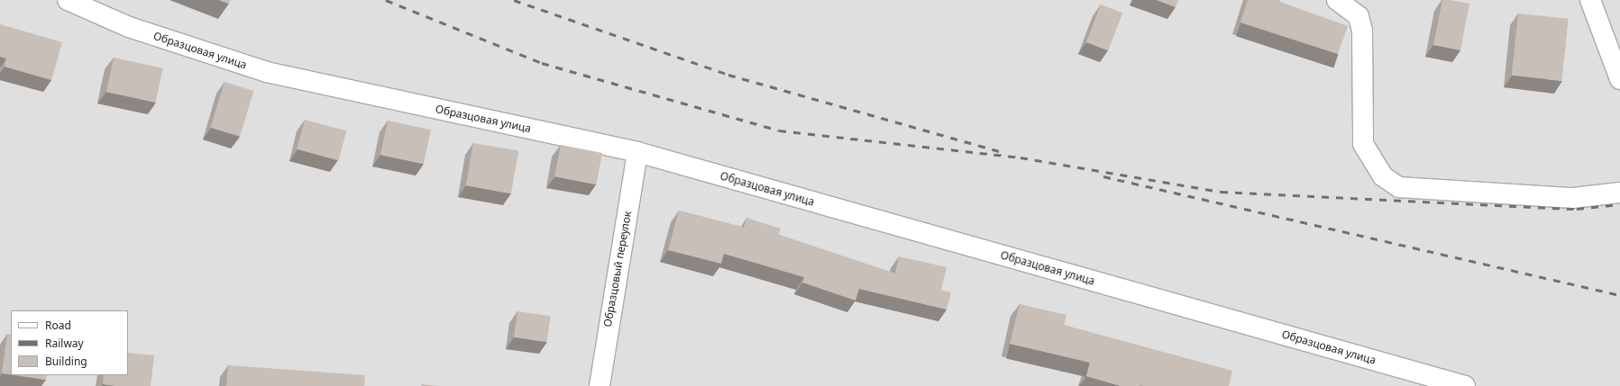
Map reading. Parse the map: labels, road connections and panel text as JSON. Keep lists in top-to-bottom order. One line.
{"streets":{"street":["Образцовая улица","Образцовый переулок"]},"crossings":[["Образцовая улица","Образцовый переулок"]],"legend":["Road","Railway","Building"]}
